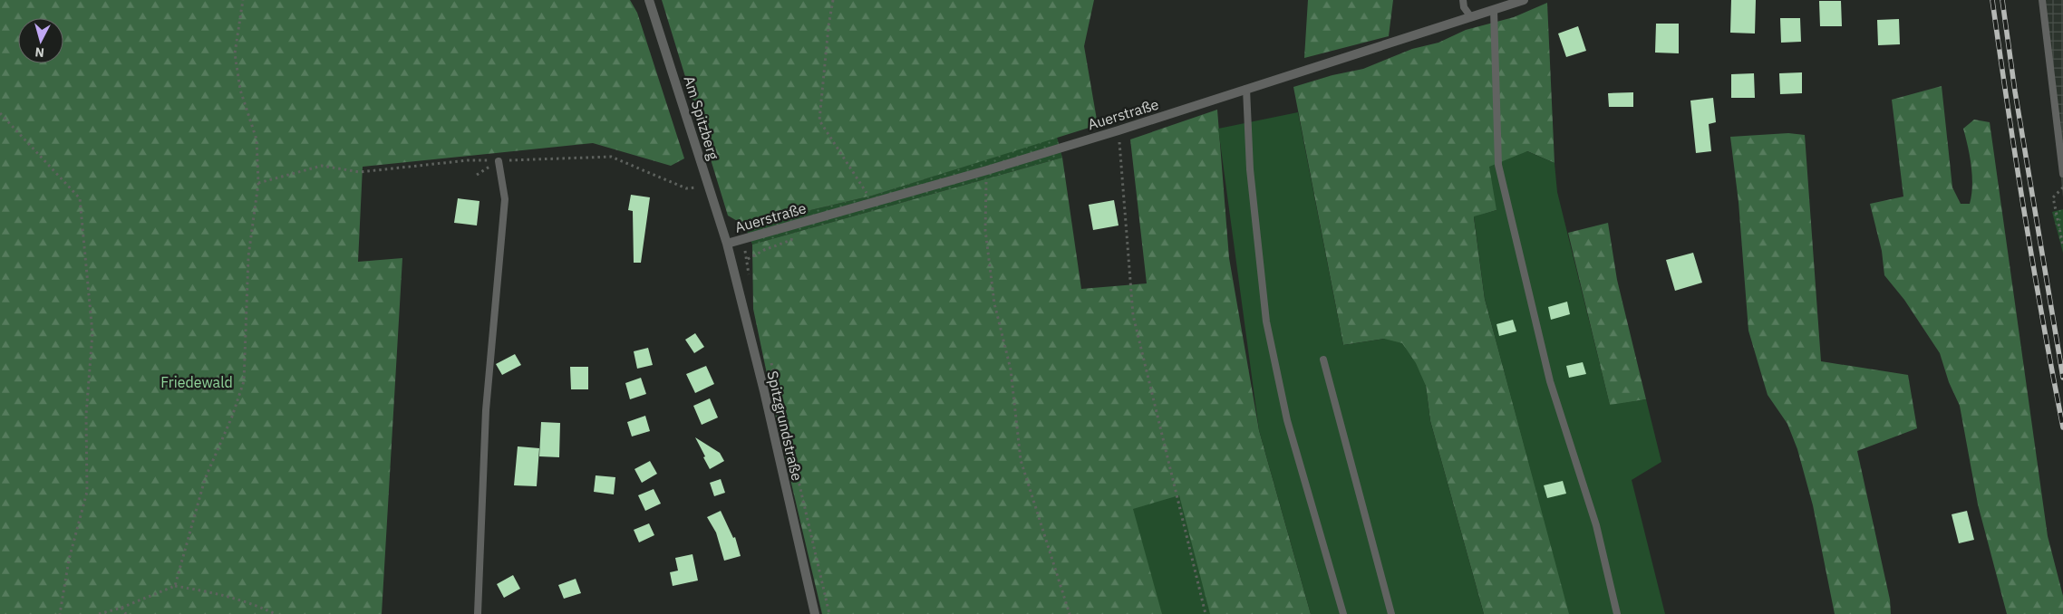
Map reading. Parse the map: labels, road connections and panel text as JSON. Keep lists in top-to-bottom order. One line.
{"streets":{"street":["Auerstraße","Am Spitzberg","Spitzgrundstraße"]},"crossings":[["Auerstraße","Am Spitzberg"],["Auerstraße","Spitzgrundstraße"],["Am Spitzberg","Spitzgrundstraße"]],"parks":["Friedewald"],"north":"bottom"}
